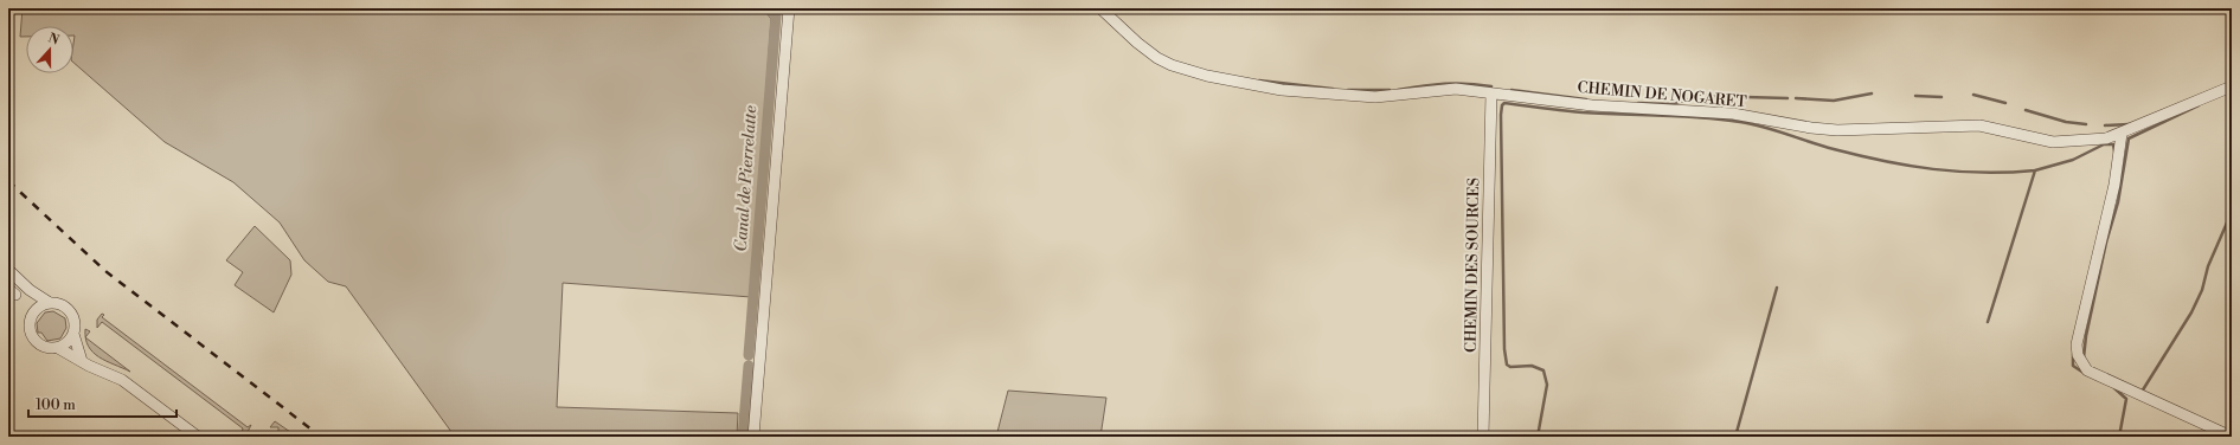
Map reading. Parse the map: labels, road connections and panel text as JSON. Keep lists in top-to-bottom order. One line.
{"streets":{"street":["CHEMIN DE NOGARET","CHEMIN DES SOURCES"]},"crossings":[["CHEMIN DE NOGARET","CHEMIN DES SOURCES"]],"water":["Canal de Pierrelatte"],"scale_bar":"100 m","north":"top"}
